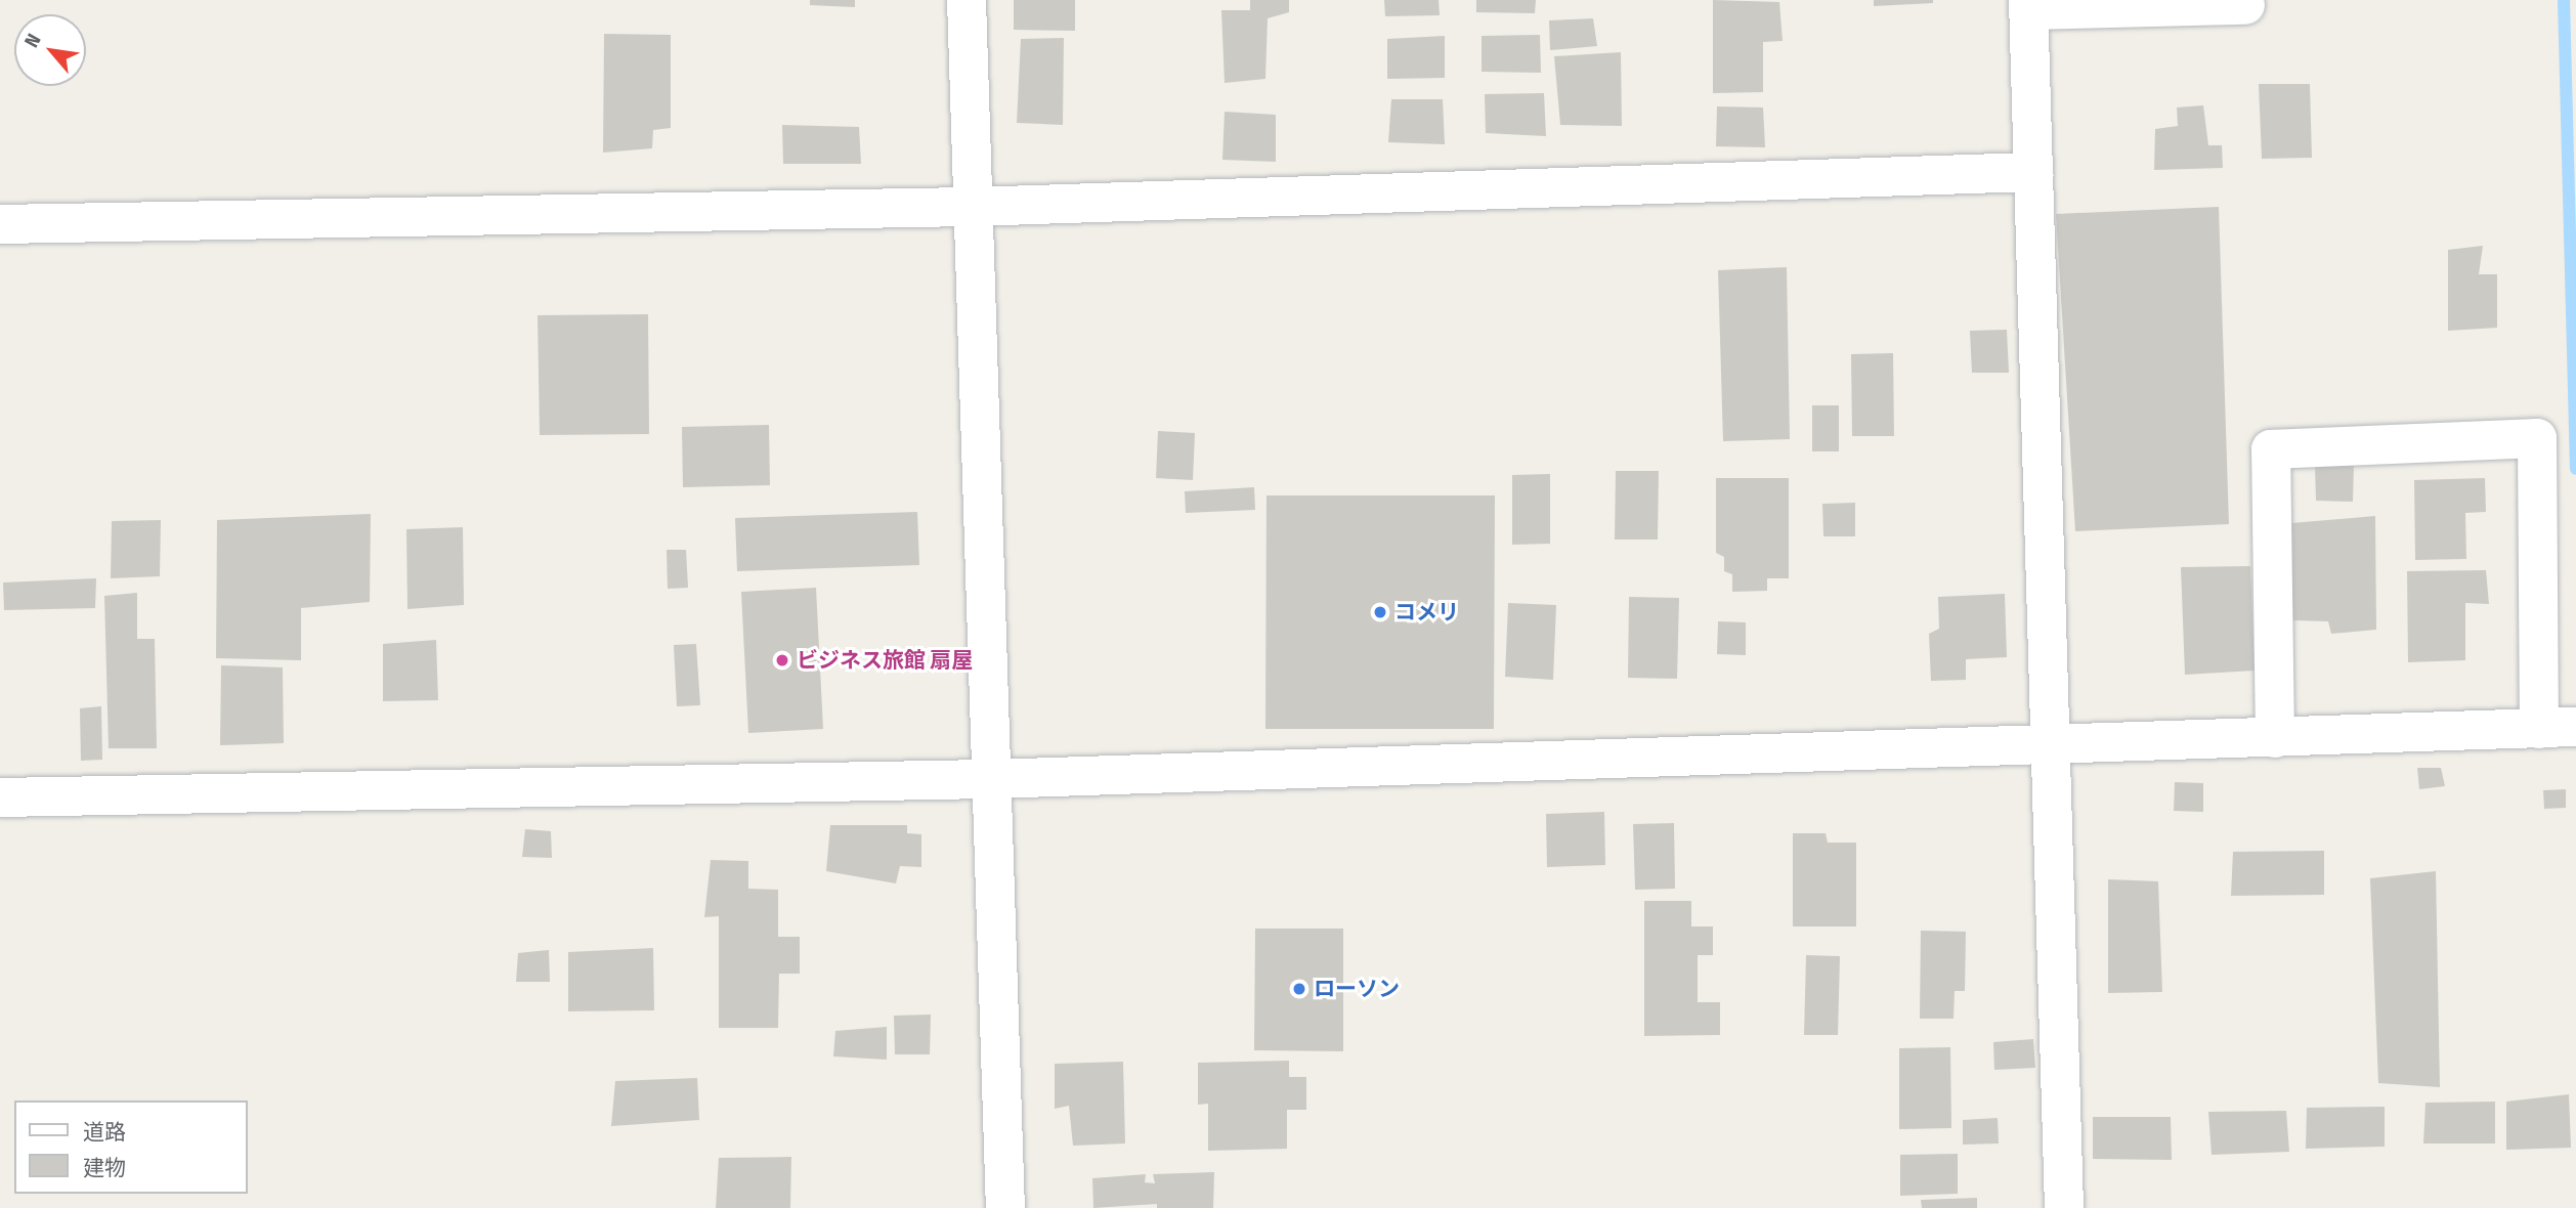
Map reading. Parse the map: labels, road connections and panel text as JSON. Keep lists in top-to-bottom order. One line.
{"places":["コメリ","ビジネス旅館 扇屋","ローソン"],"legend":["道路","建物"],"north":"top left"}
